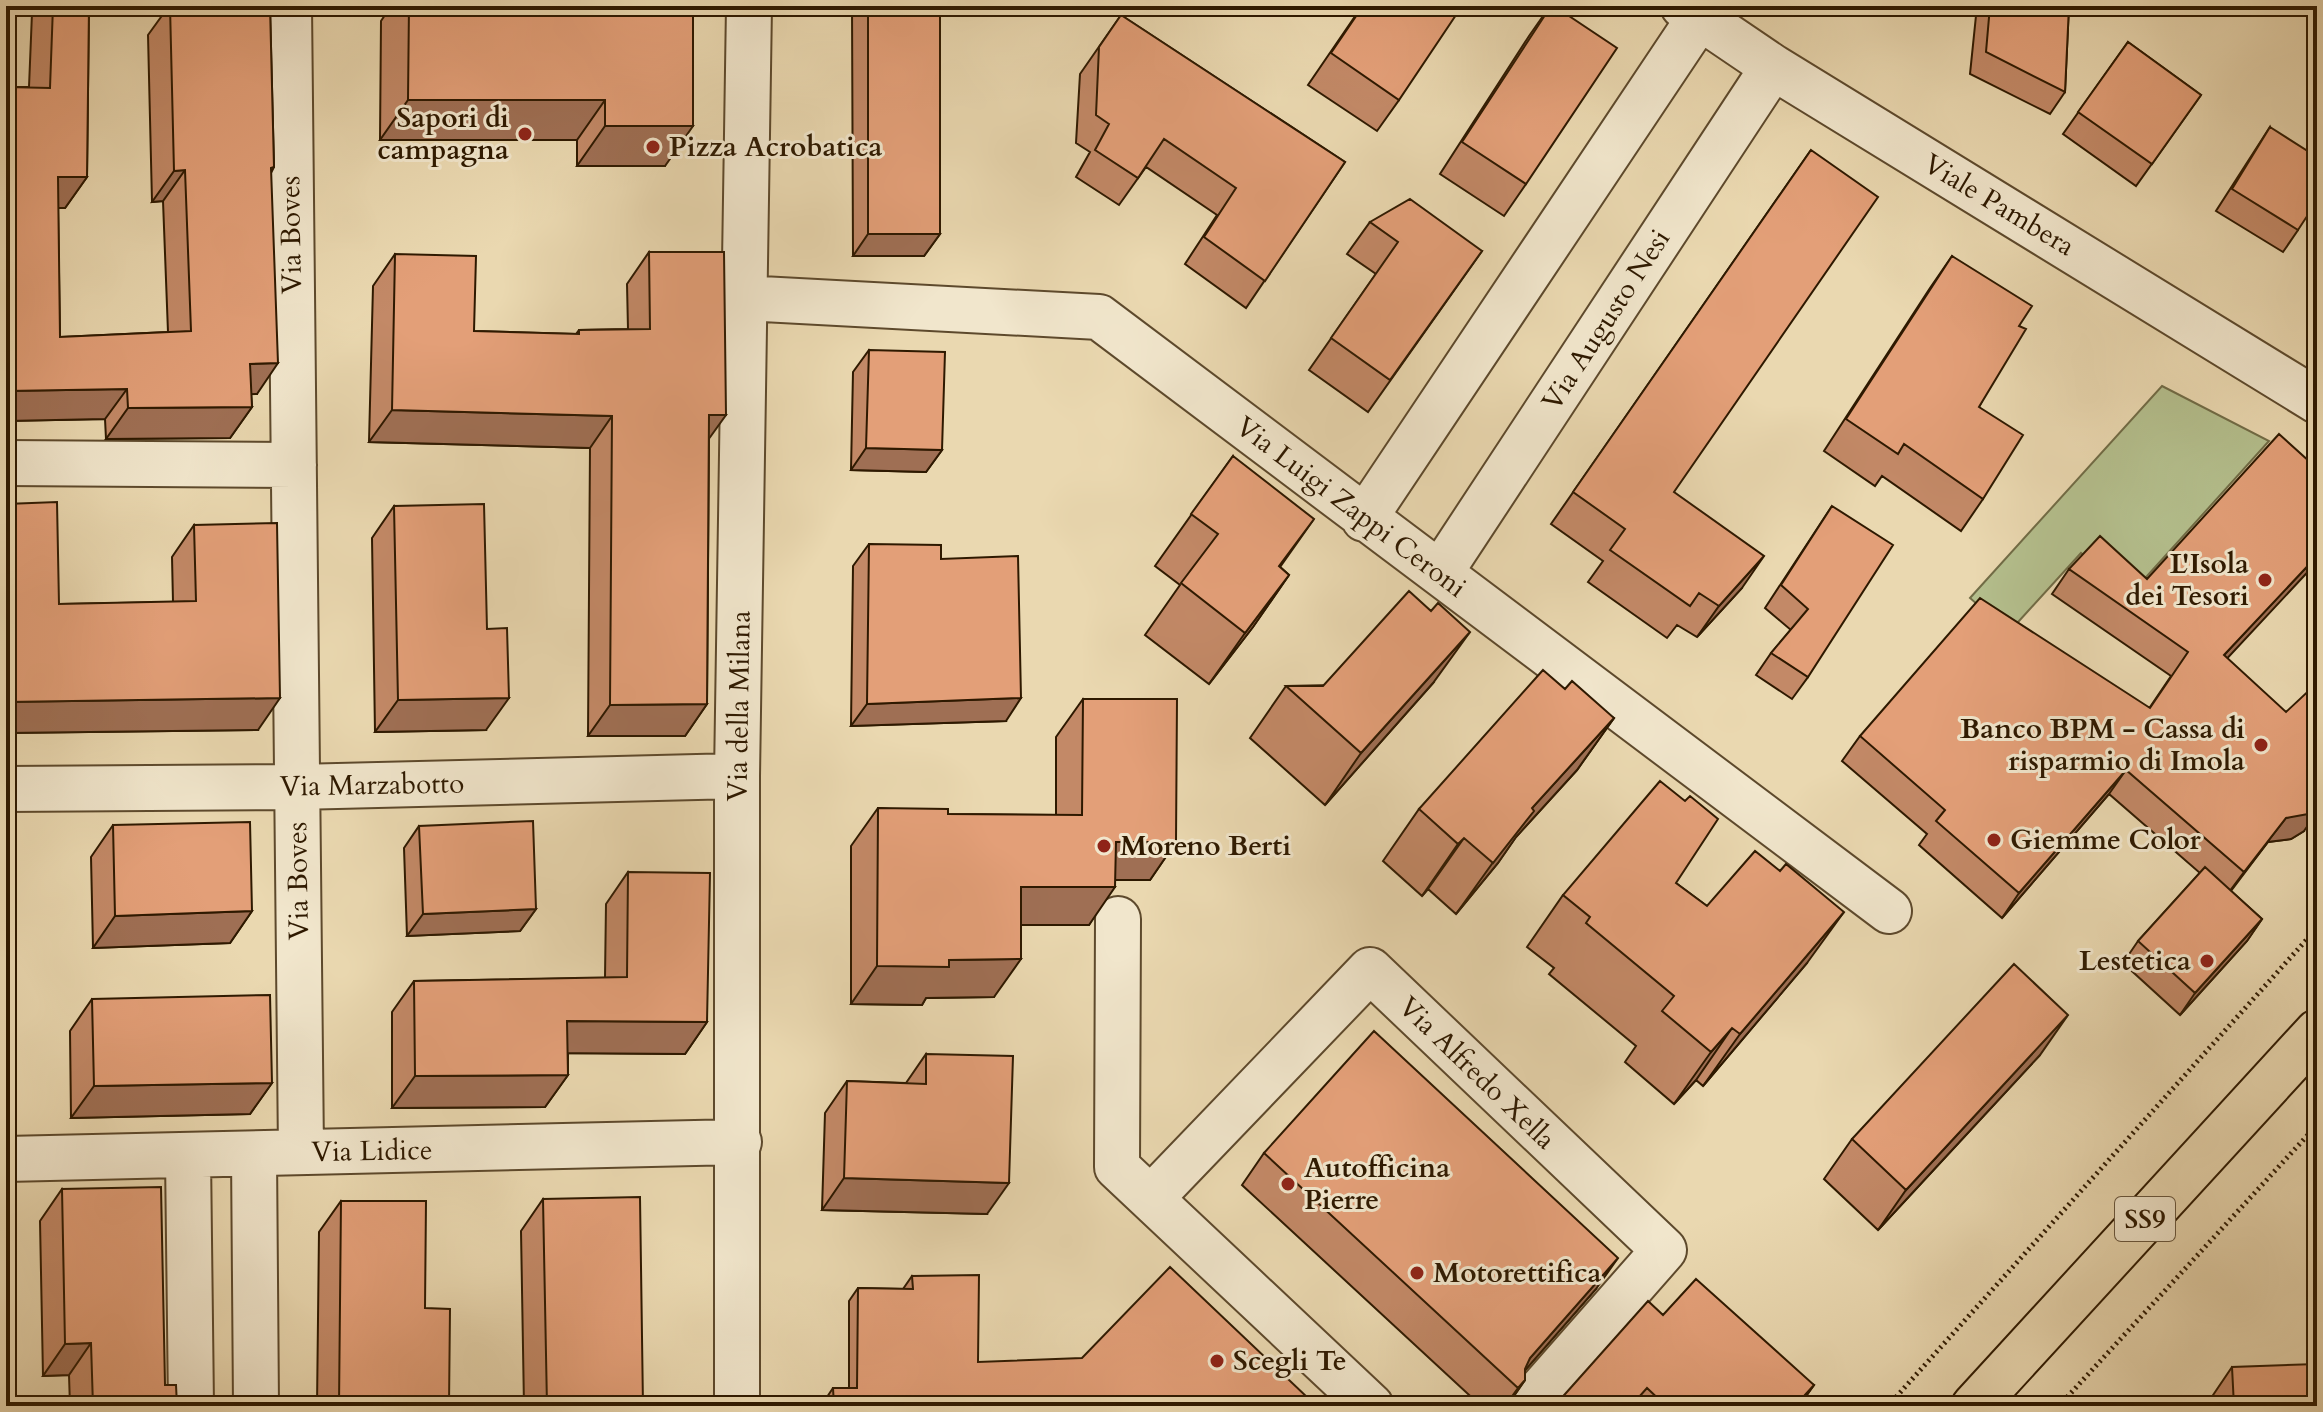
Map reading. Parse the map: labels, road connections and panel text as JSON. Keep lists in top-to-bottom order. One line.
{"streets":{"main road":["SS9"],"street":["Viale Pambera","Via Boves","Via Augusto Nesi","Via Luigi Zappi Ceroni","Via della Milana","Via Marzabotto","Via Alfredo Xella","Via Lidice"]},"crossings":[["Viale Pambera","Via Augusto Nesi"],["Via Boves","Via Marzabotto"],["Via Boves","Via Lidice"],["Via Augusto Nesi","Via Luigi Zappi Ceroni"],["Via Luigi Zappi Ceroni","Via della Milana"],["Via della Milana","Via Marzabotto"],["Via della Milana","Via Lidice"]],"places":["Sapori di campagna","Pizza Acrobatica","L'Isola dei Tesori","Banco BPM - Cassa di risparmio di Imola","Giemme Color","Moreno Berti","Lestetica","Autofficina Pierre","Motorettifica","Scegli Te"]}
